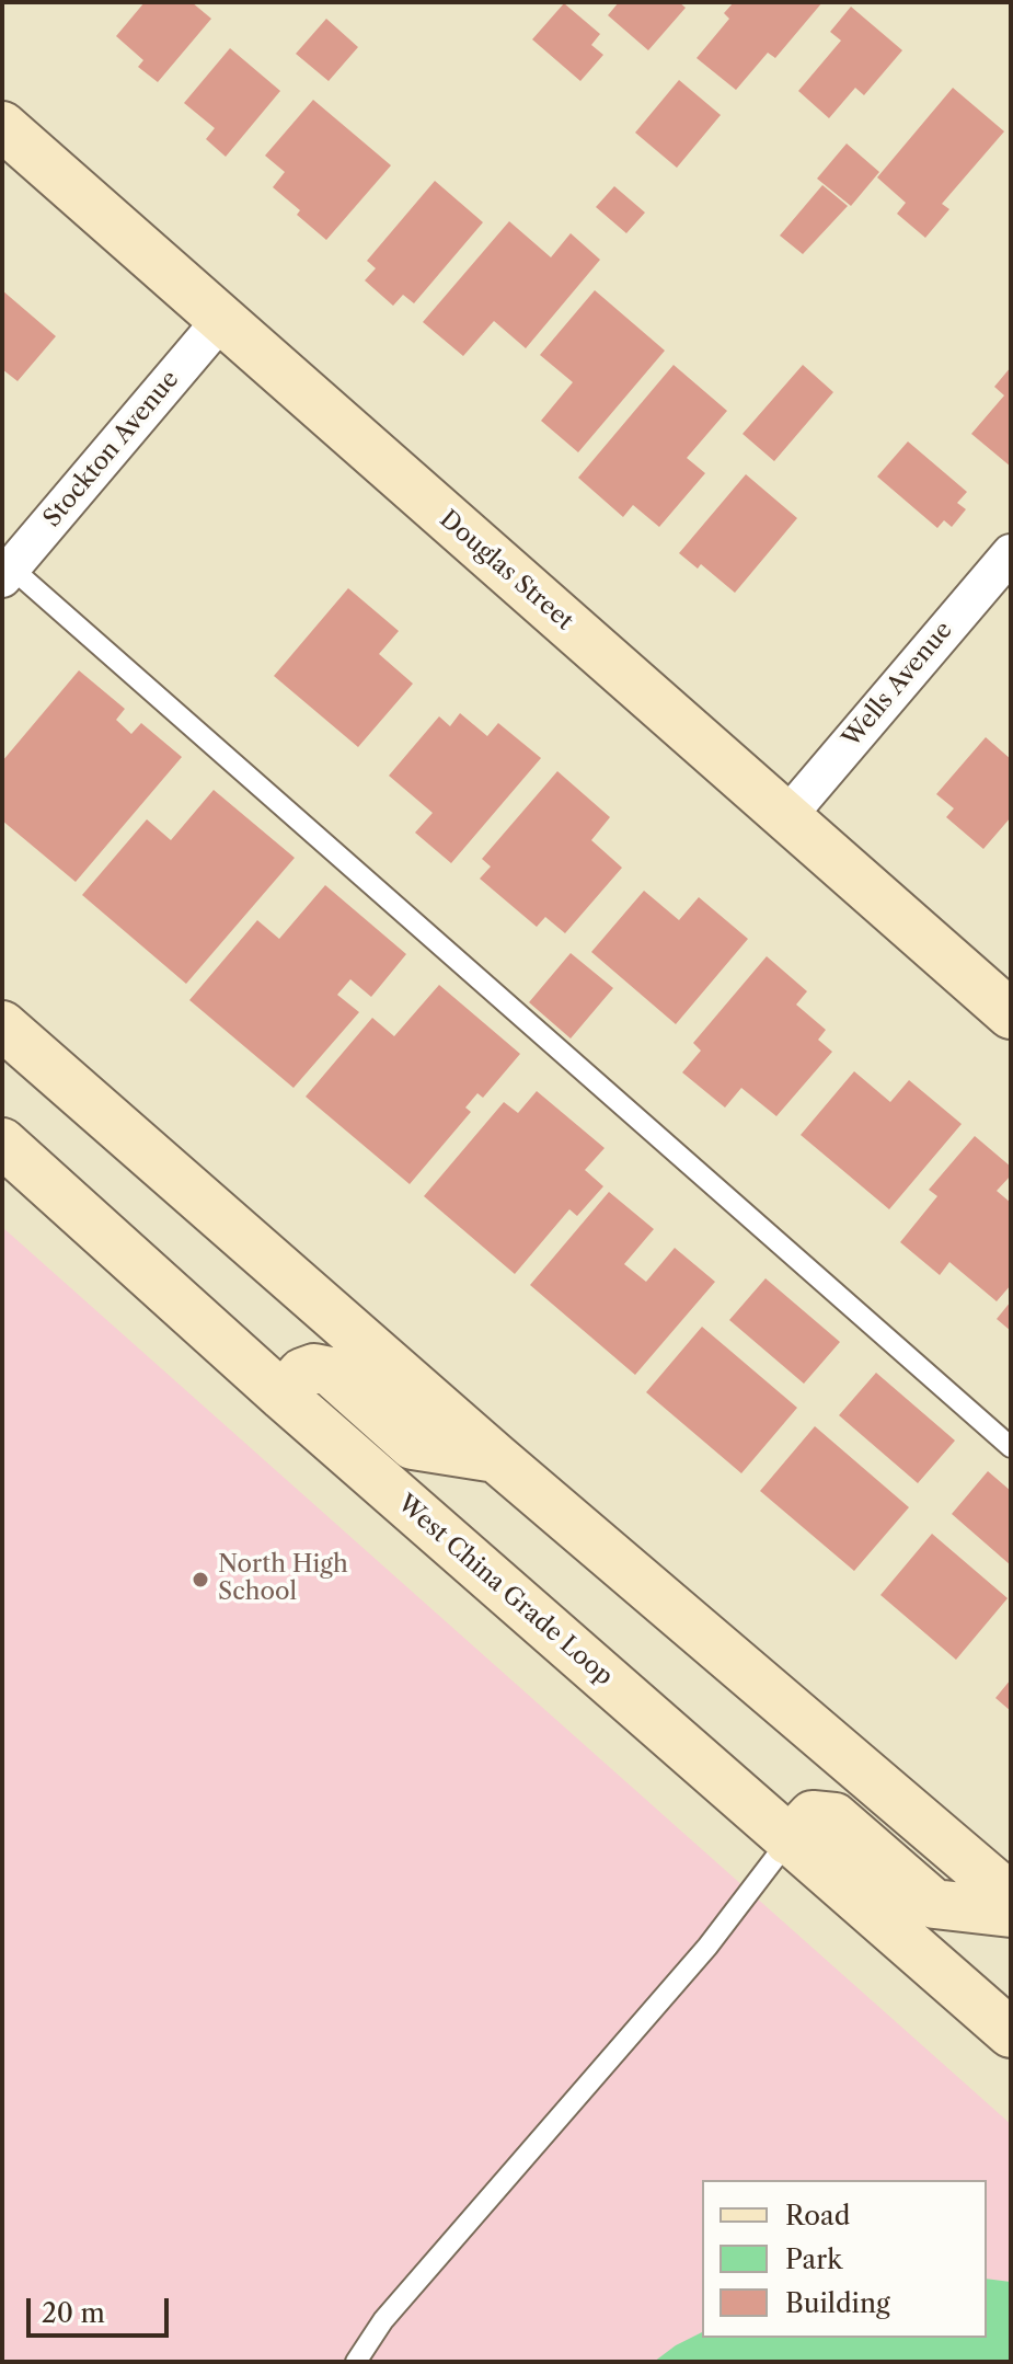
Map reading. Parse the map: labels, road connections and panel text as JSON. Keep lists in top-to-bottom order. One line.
{"streets":{"main road":["Douglas Street","West China Grade Loop"],"street":["Stockton Avenue","Wells Avenue"]},"crossings":[["Stockton Avenue","Douglas Street"],["Douglas Street","Wells Avenue"]],"places":["North High School"],"legend":["Road","Park","Building"],"scale_bar":"20 m"}
